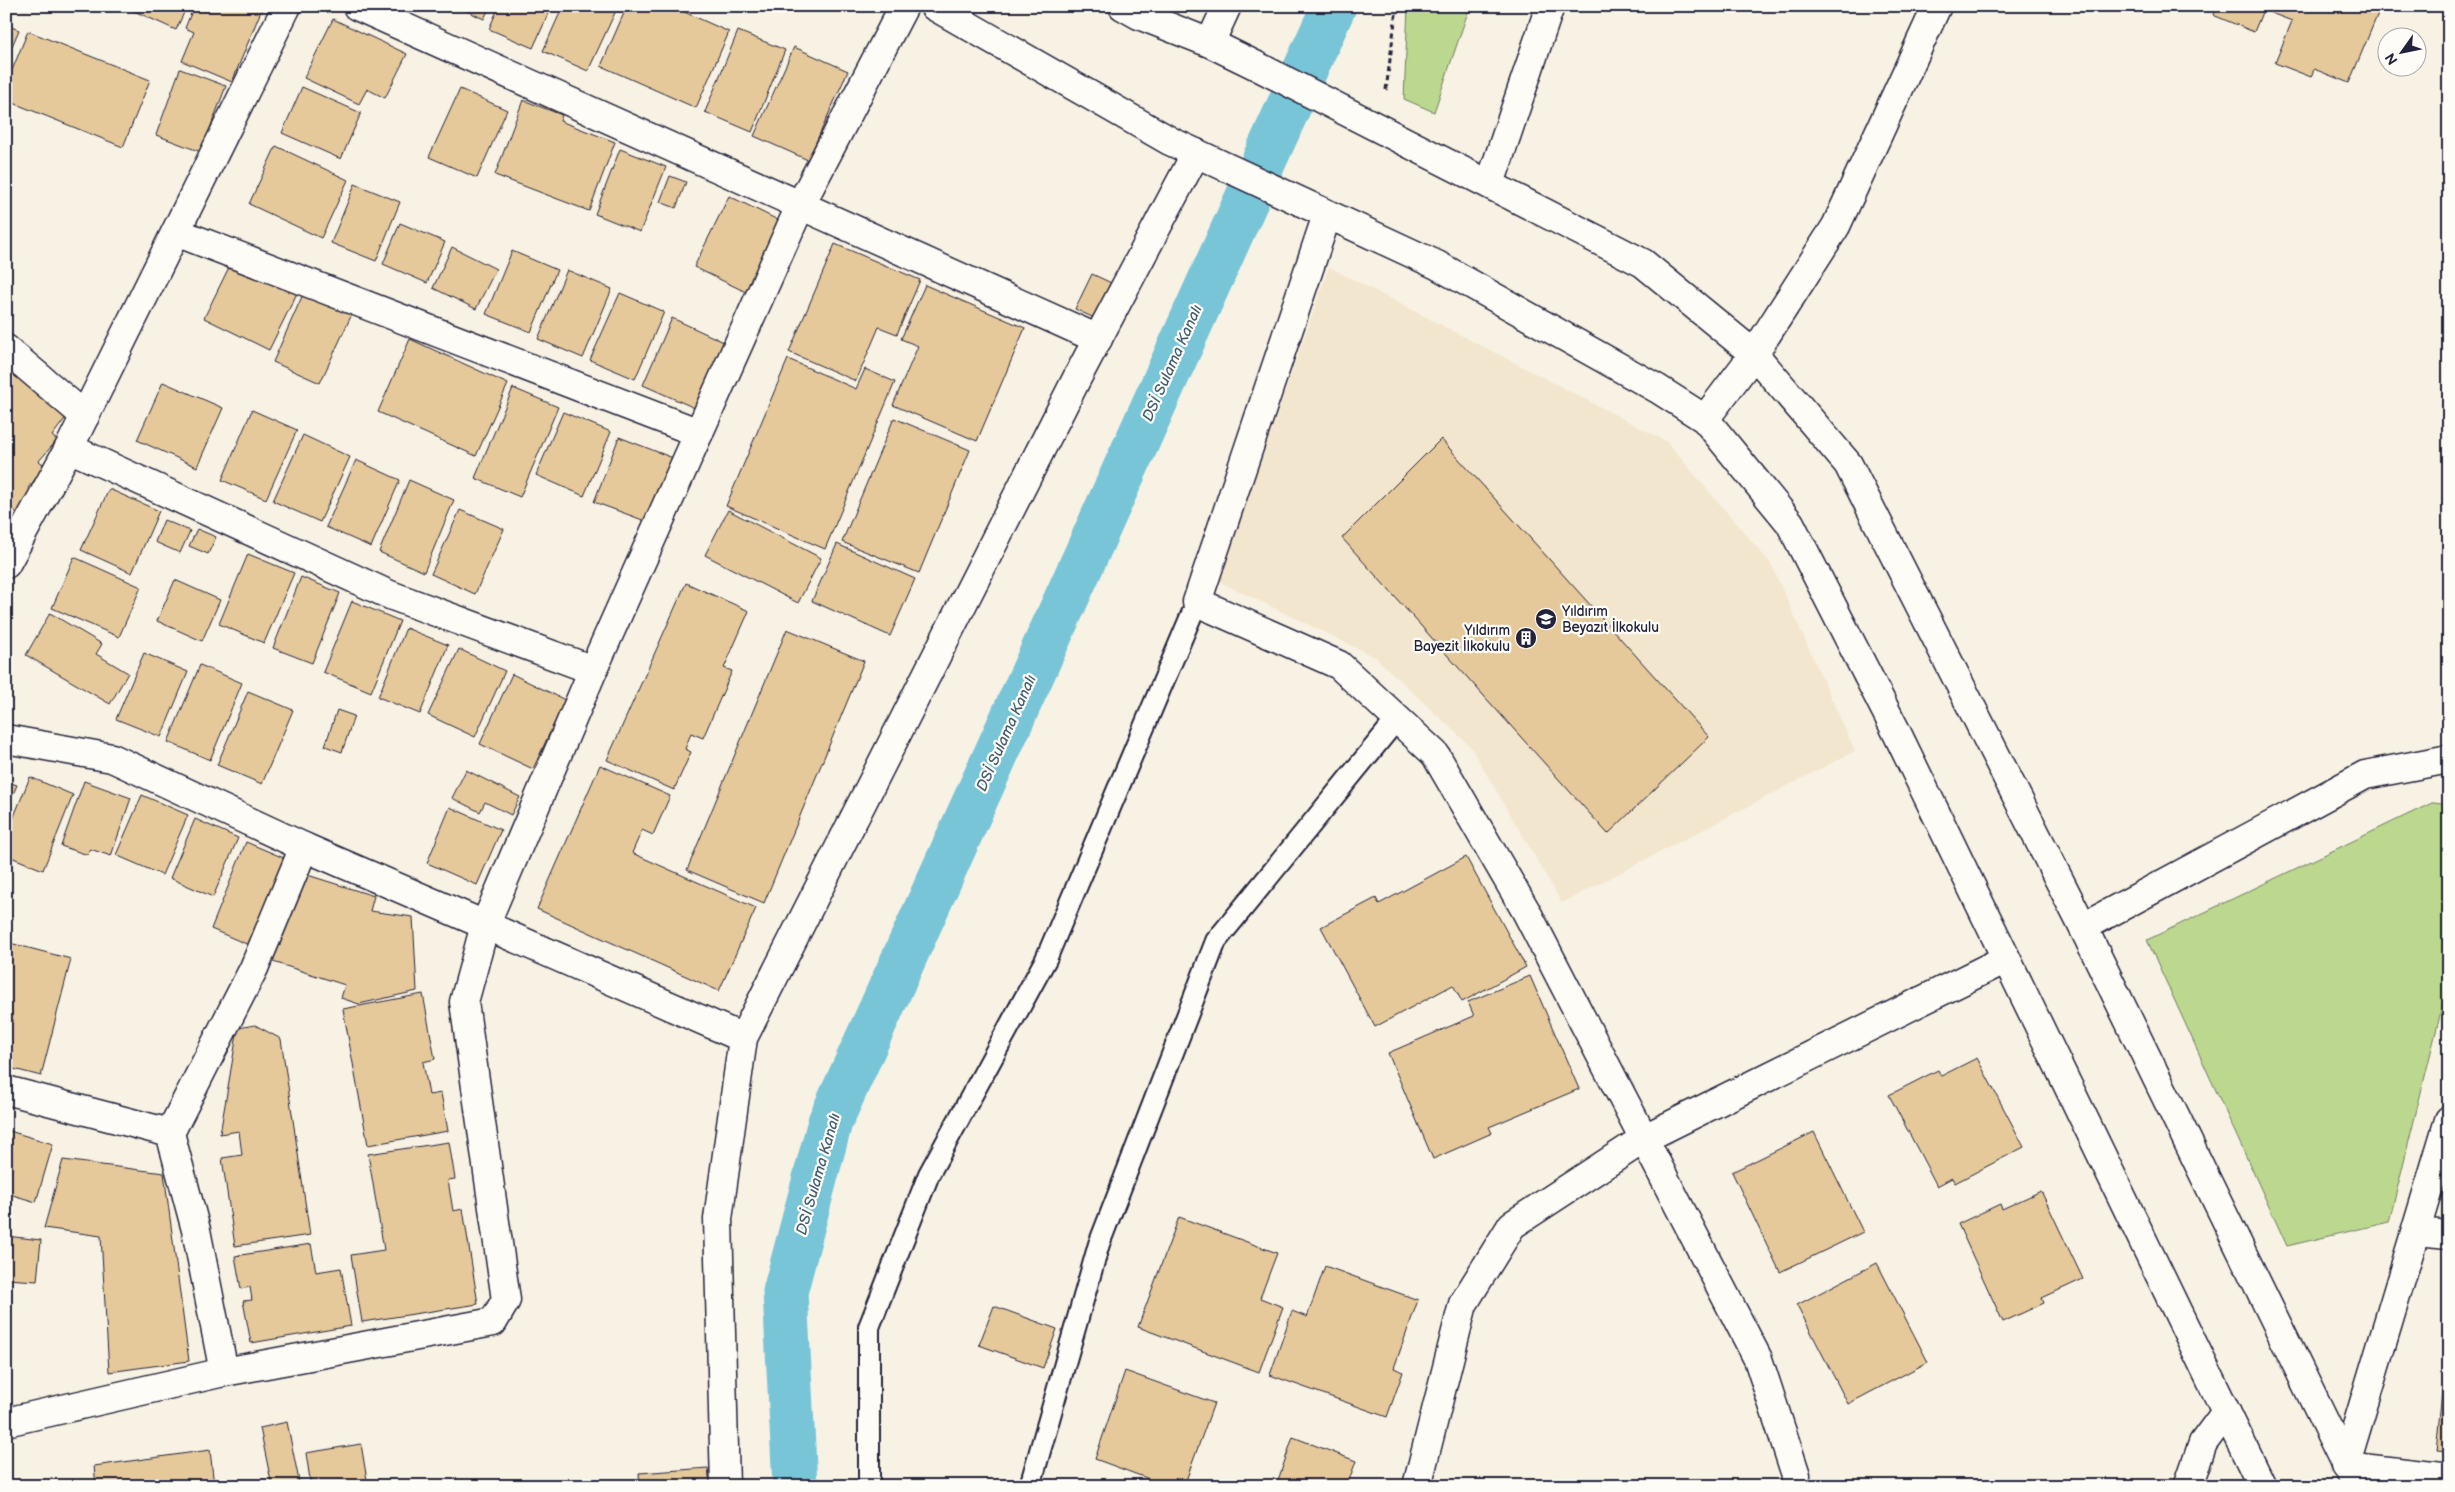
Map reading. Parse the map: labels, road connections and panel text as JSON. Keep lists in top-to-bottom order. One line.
{"water":["DSİ Sulama Kanalı"],"places":{"school or university":["Yıldırım Beyazıt İlkokulu"],"building":["Yıldırım Bayezit İlkokulu"]},"north":"bottom left"}
